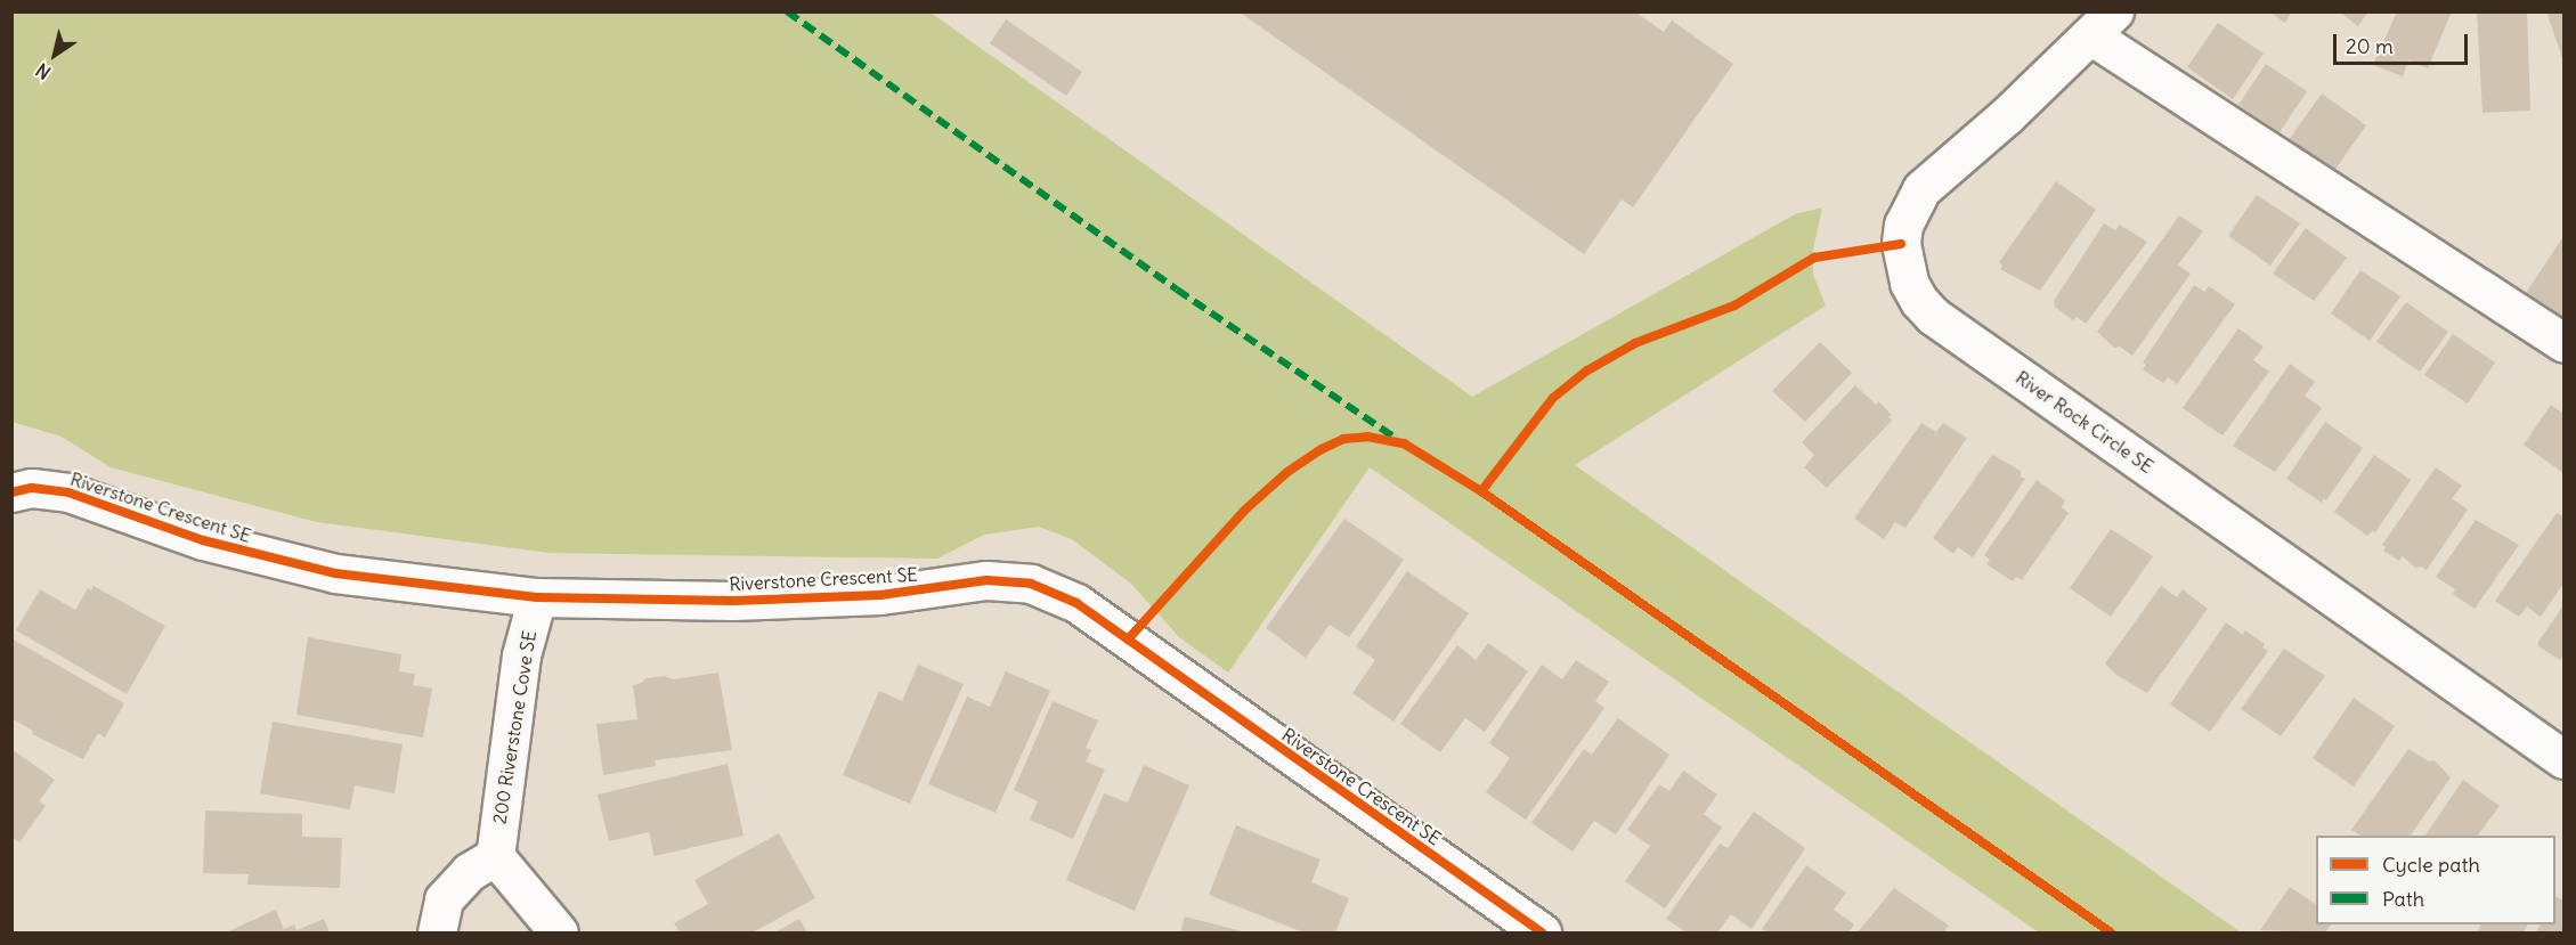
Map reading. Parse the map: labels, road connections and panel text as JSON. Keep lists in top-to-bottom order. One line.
{"streets":{"street":["River Rock Circle SE","Riverstone Crescent SE","200 Riverstone Cove SE"]},"crossings":[["Riverstone Crescent SE","200 Riverstone Cove SE"]],"legend":["Cycle path","Path"],"scale_bar":"20 m","north":"bottom left"}
